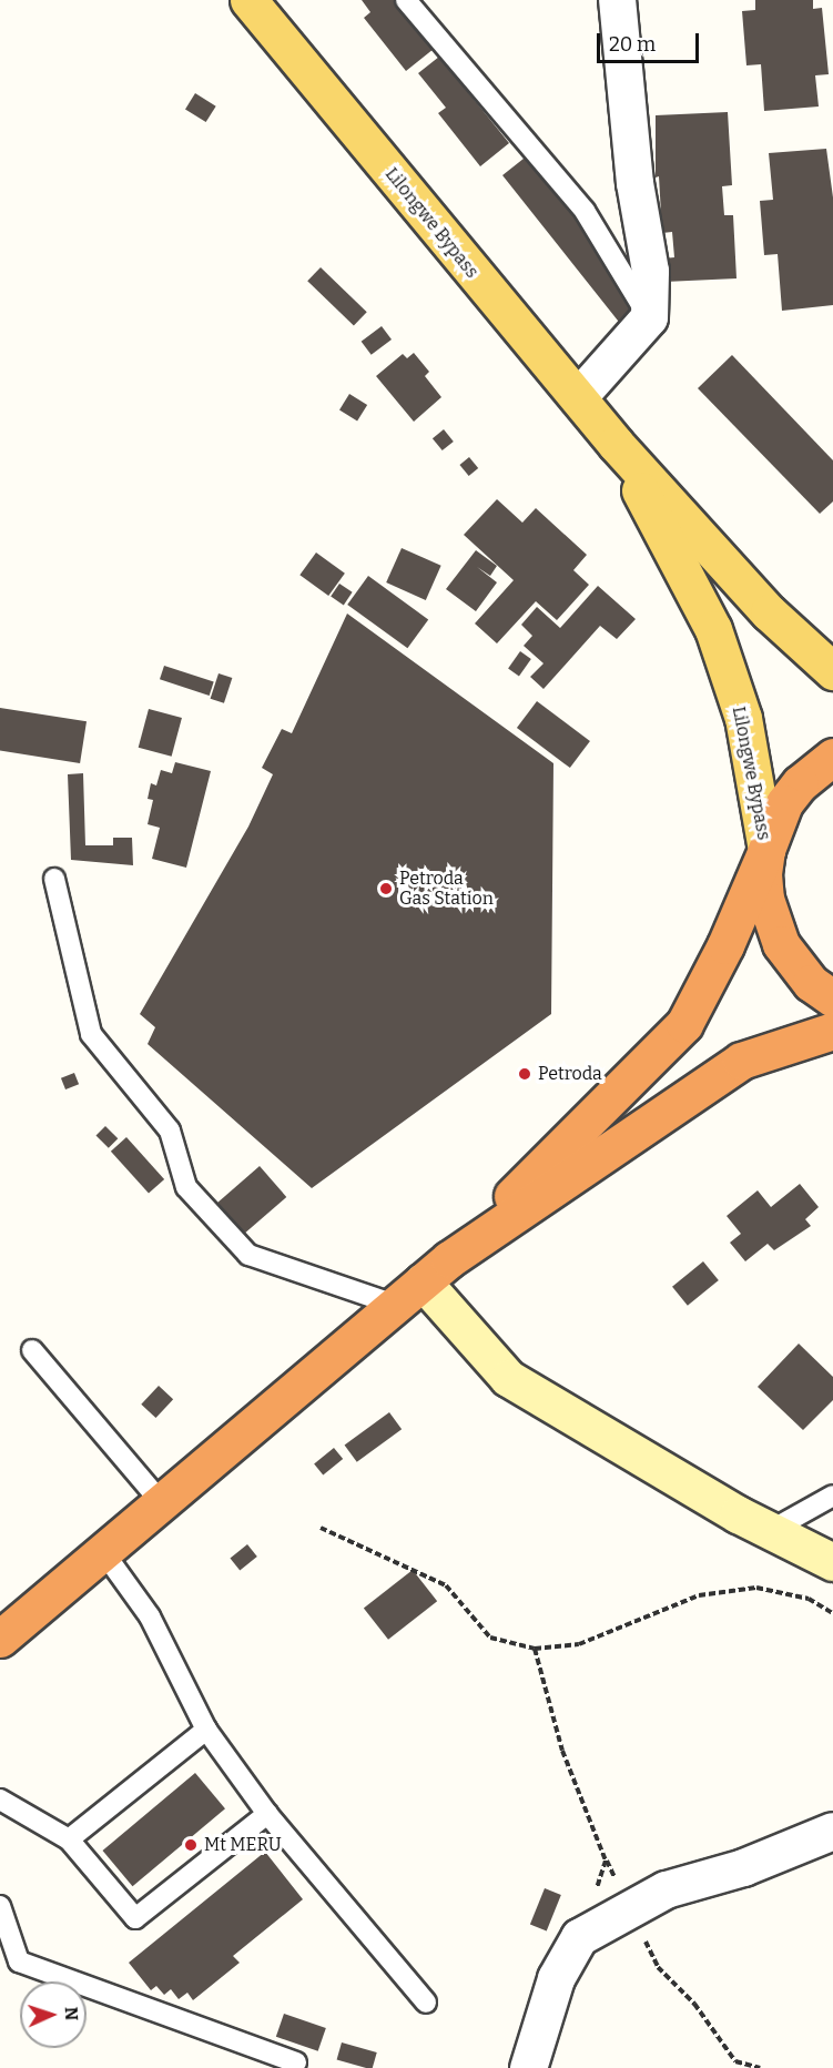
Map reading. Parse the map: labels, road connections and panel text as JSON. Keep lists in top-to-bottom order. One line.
{"streets":{"main road":["Lilongwe Bypass"]},"places":["Petroda Gas Station","Petroda","Mt MERU"],"scale_bar":"20 m","north":"right"}
